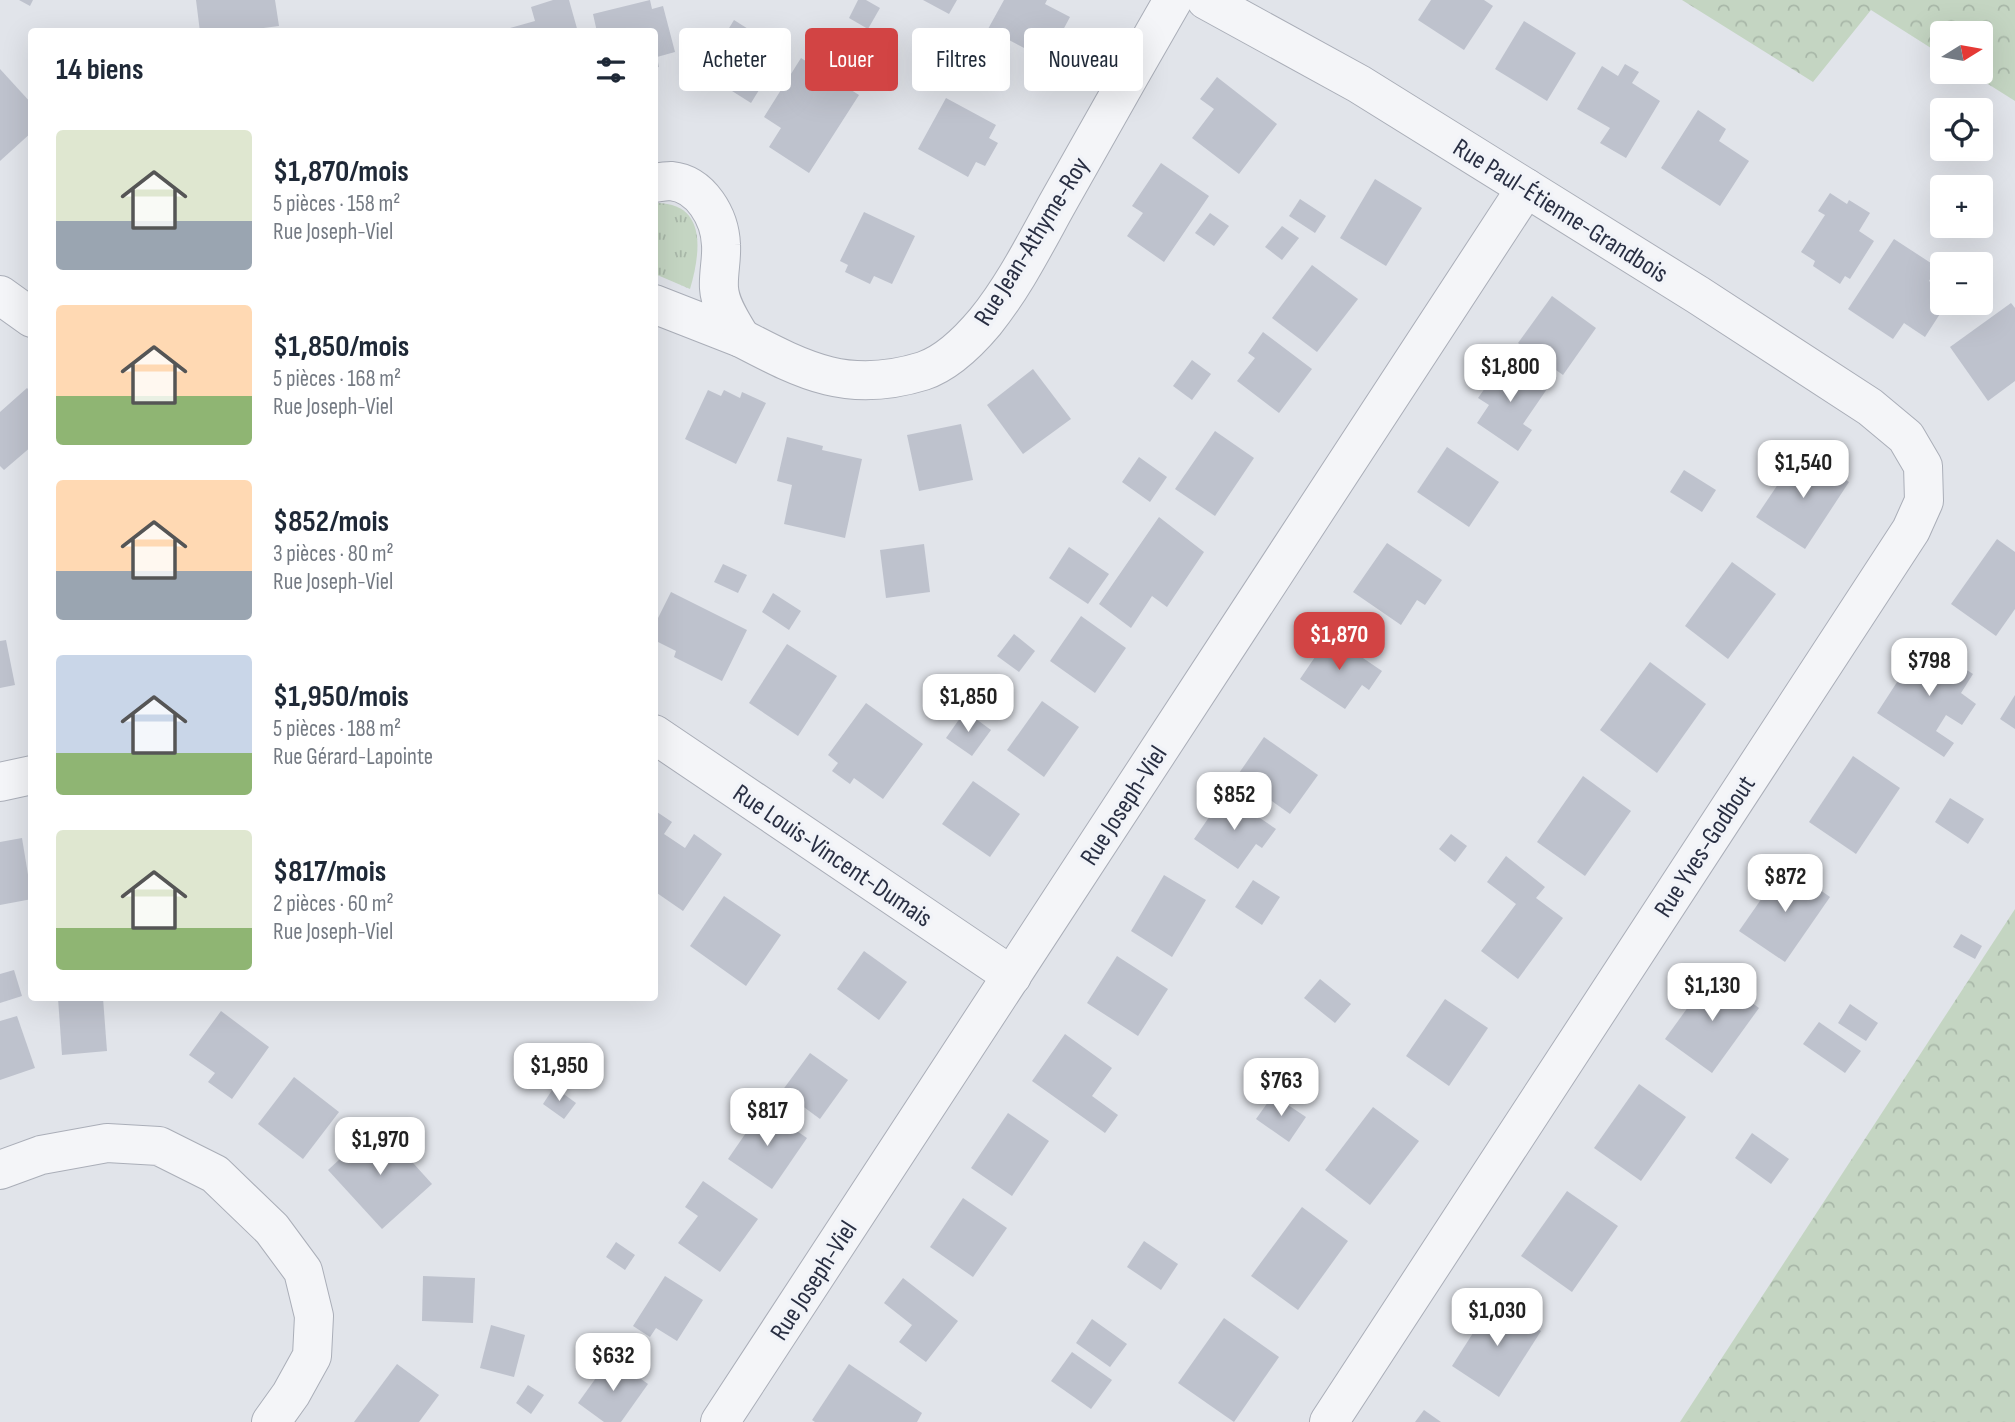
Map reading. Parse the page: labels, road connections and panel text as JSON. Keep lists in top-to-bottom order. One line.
{"streets":{"street":["Rue Paul-Étienne-Grandbois","Rue Jean-Athyme-Roy","Rue Joseph-Viel","Rue Yves-Godbout","Rue Louis-Vincent-Dumais"]},"crossings":[["Rue Paul-Étienne-Grandbois","Rue Joseph-Viel"],["Rue Paul-Étienne-Grandbois","Rue Yves-Godbout"],["Rue Joseph-Viel","Rue Louis-Vincent-Dumais"]],"north":"right","page":{"map_buttons":["+","−"],"chip":["Acheter","Louer","Filtres","Nouveau"],"heading":"14 biens","list":[{"name":"$1,870/mois","note":"5 pièces · 158 m² · Rue Joseph-Viel"},{"name":"$1,850/mois","note":"5 pièces · 168 m² · Rue Joseph-Viel"},{"name":"$852/mois","note":"3 pièces · 80 m² · Rue Joseph-Viel"},{"name":"$1,950/mois","note":"5 pièces · 188 m² · Rue Gérard-Lapointe"},{"name":"$817/mois","note":"2 pièces · 60 m² · Rue Joseph-Viel"}],"price":["$1,800","$1,540","$1,870","$798","$1,850","$852","$872","$1,130","$1,950","$763","$817","$1,970","$1,030","$632"]}}
